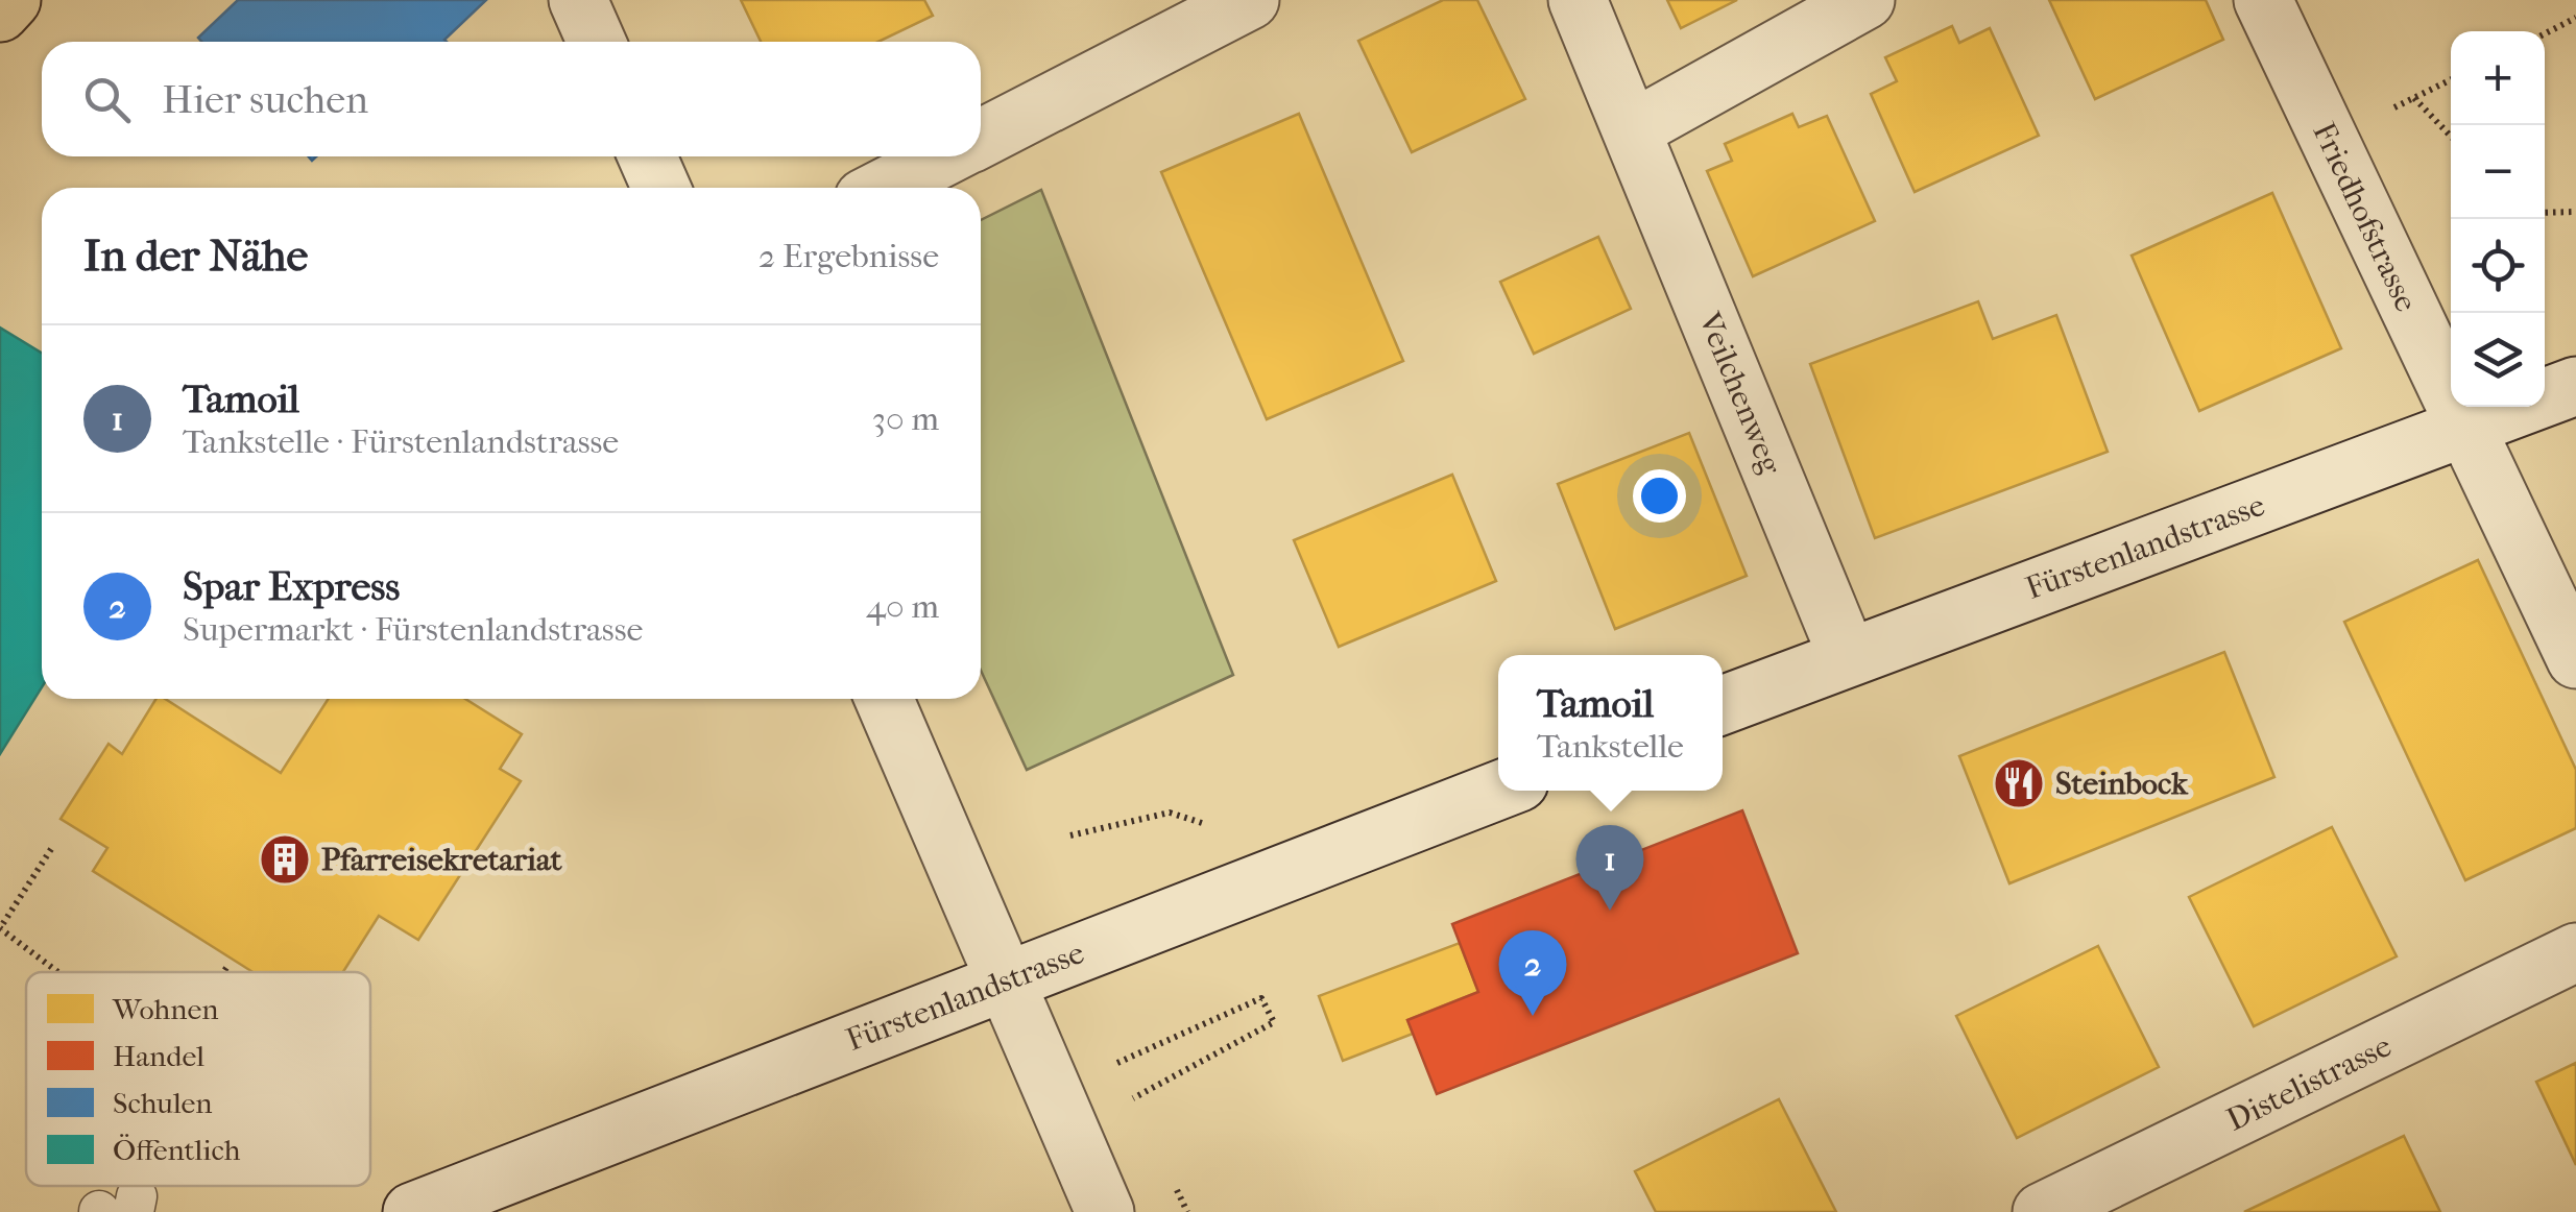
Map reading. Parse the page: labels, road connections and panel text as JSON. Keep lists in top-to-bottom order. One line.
{"streets":{"street":["Friedhofstrasse","Veilchenweg","Fürstenlandstrasse","Distelistrasse"]},"crossings":[["Friedhofstrasse","Fürstenlandstrasse"],["Veilchenweg","Fürstenlandstrasse"]],"places":{"restaurant":["Steinbock"],"building":["Pfarreisekretariat"]},"legend":["Wohnen","Handel","Schulen","Öffentlich"],"page":{"map_buttons":["+","−"],"search":"Hier suchen","heading":["In der Nähe","2 Ergebnisse"],"list":[{"mark":"1","name":"Tamoil","note":"Tankstelle · Fürstenlandstrasse","value":"30 m"},{"mark":"2","name":"Spar Express","note":"Supermarkt · Fürstenlandstrasse","value":"40 m"}],"popup":["Tamoil","Tankstelle"],"pins":["1","2"]}}
